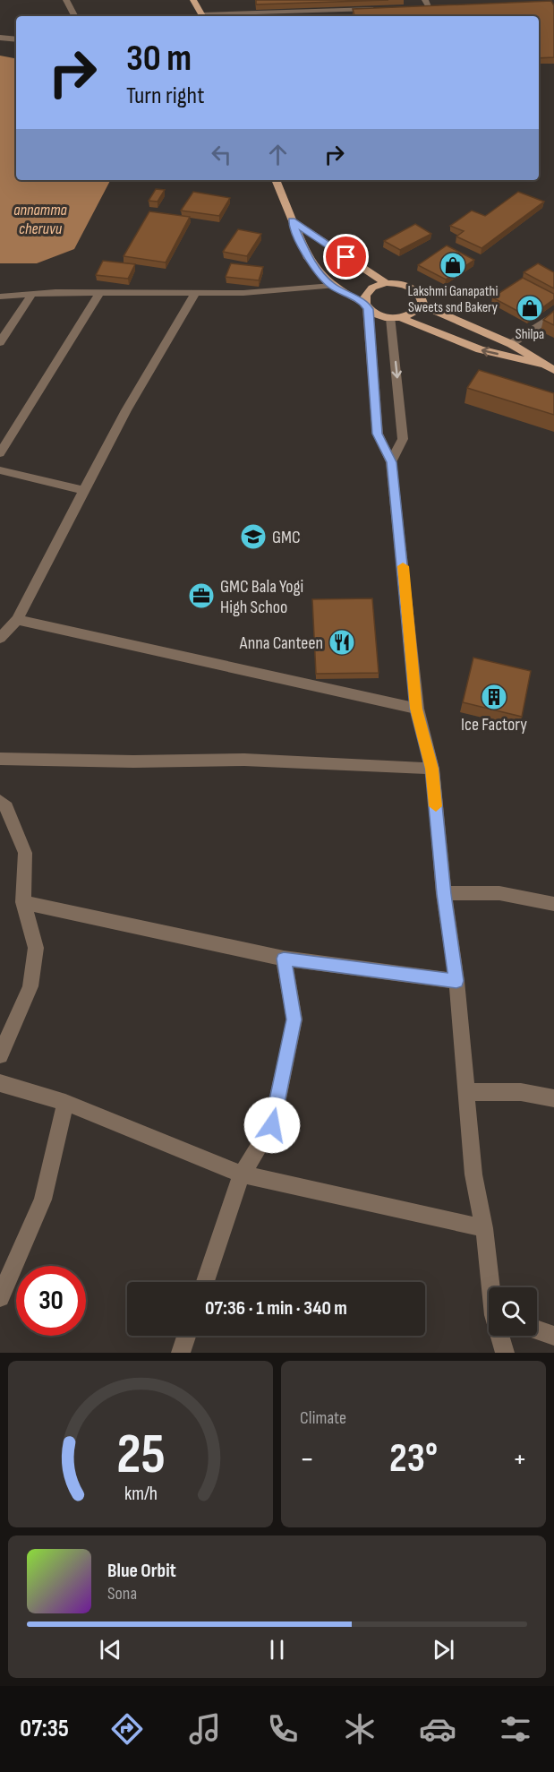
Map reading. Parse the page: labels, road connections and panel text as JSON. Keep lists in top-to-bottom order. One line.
{"water":["annamma cheruvu"],"places":{"shop":["Lakshmi Ganapathi Sweets snd Bakery","Shilpa"],"school or university":["GMC"],"office":["GMC Bala Yogi High Schoo"],"restaurant":["Anna Canteen"],"building":["Ice Factory"]},"page":{"turn":["30 m","Turn right"],"limit":"30","trip":"07:36 · 1 min · 340 m","tile":"Climate","heat":["−","23°","+"],"song":["Blue Orbit","Sona"],"tabs":"07:35","gauge":["25","km/h"]}}
